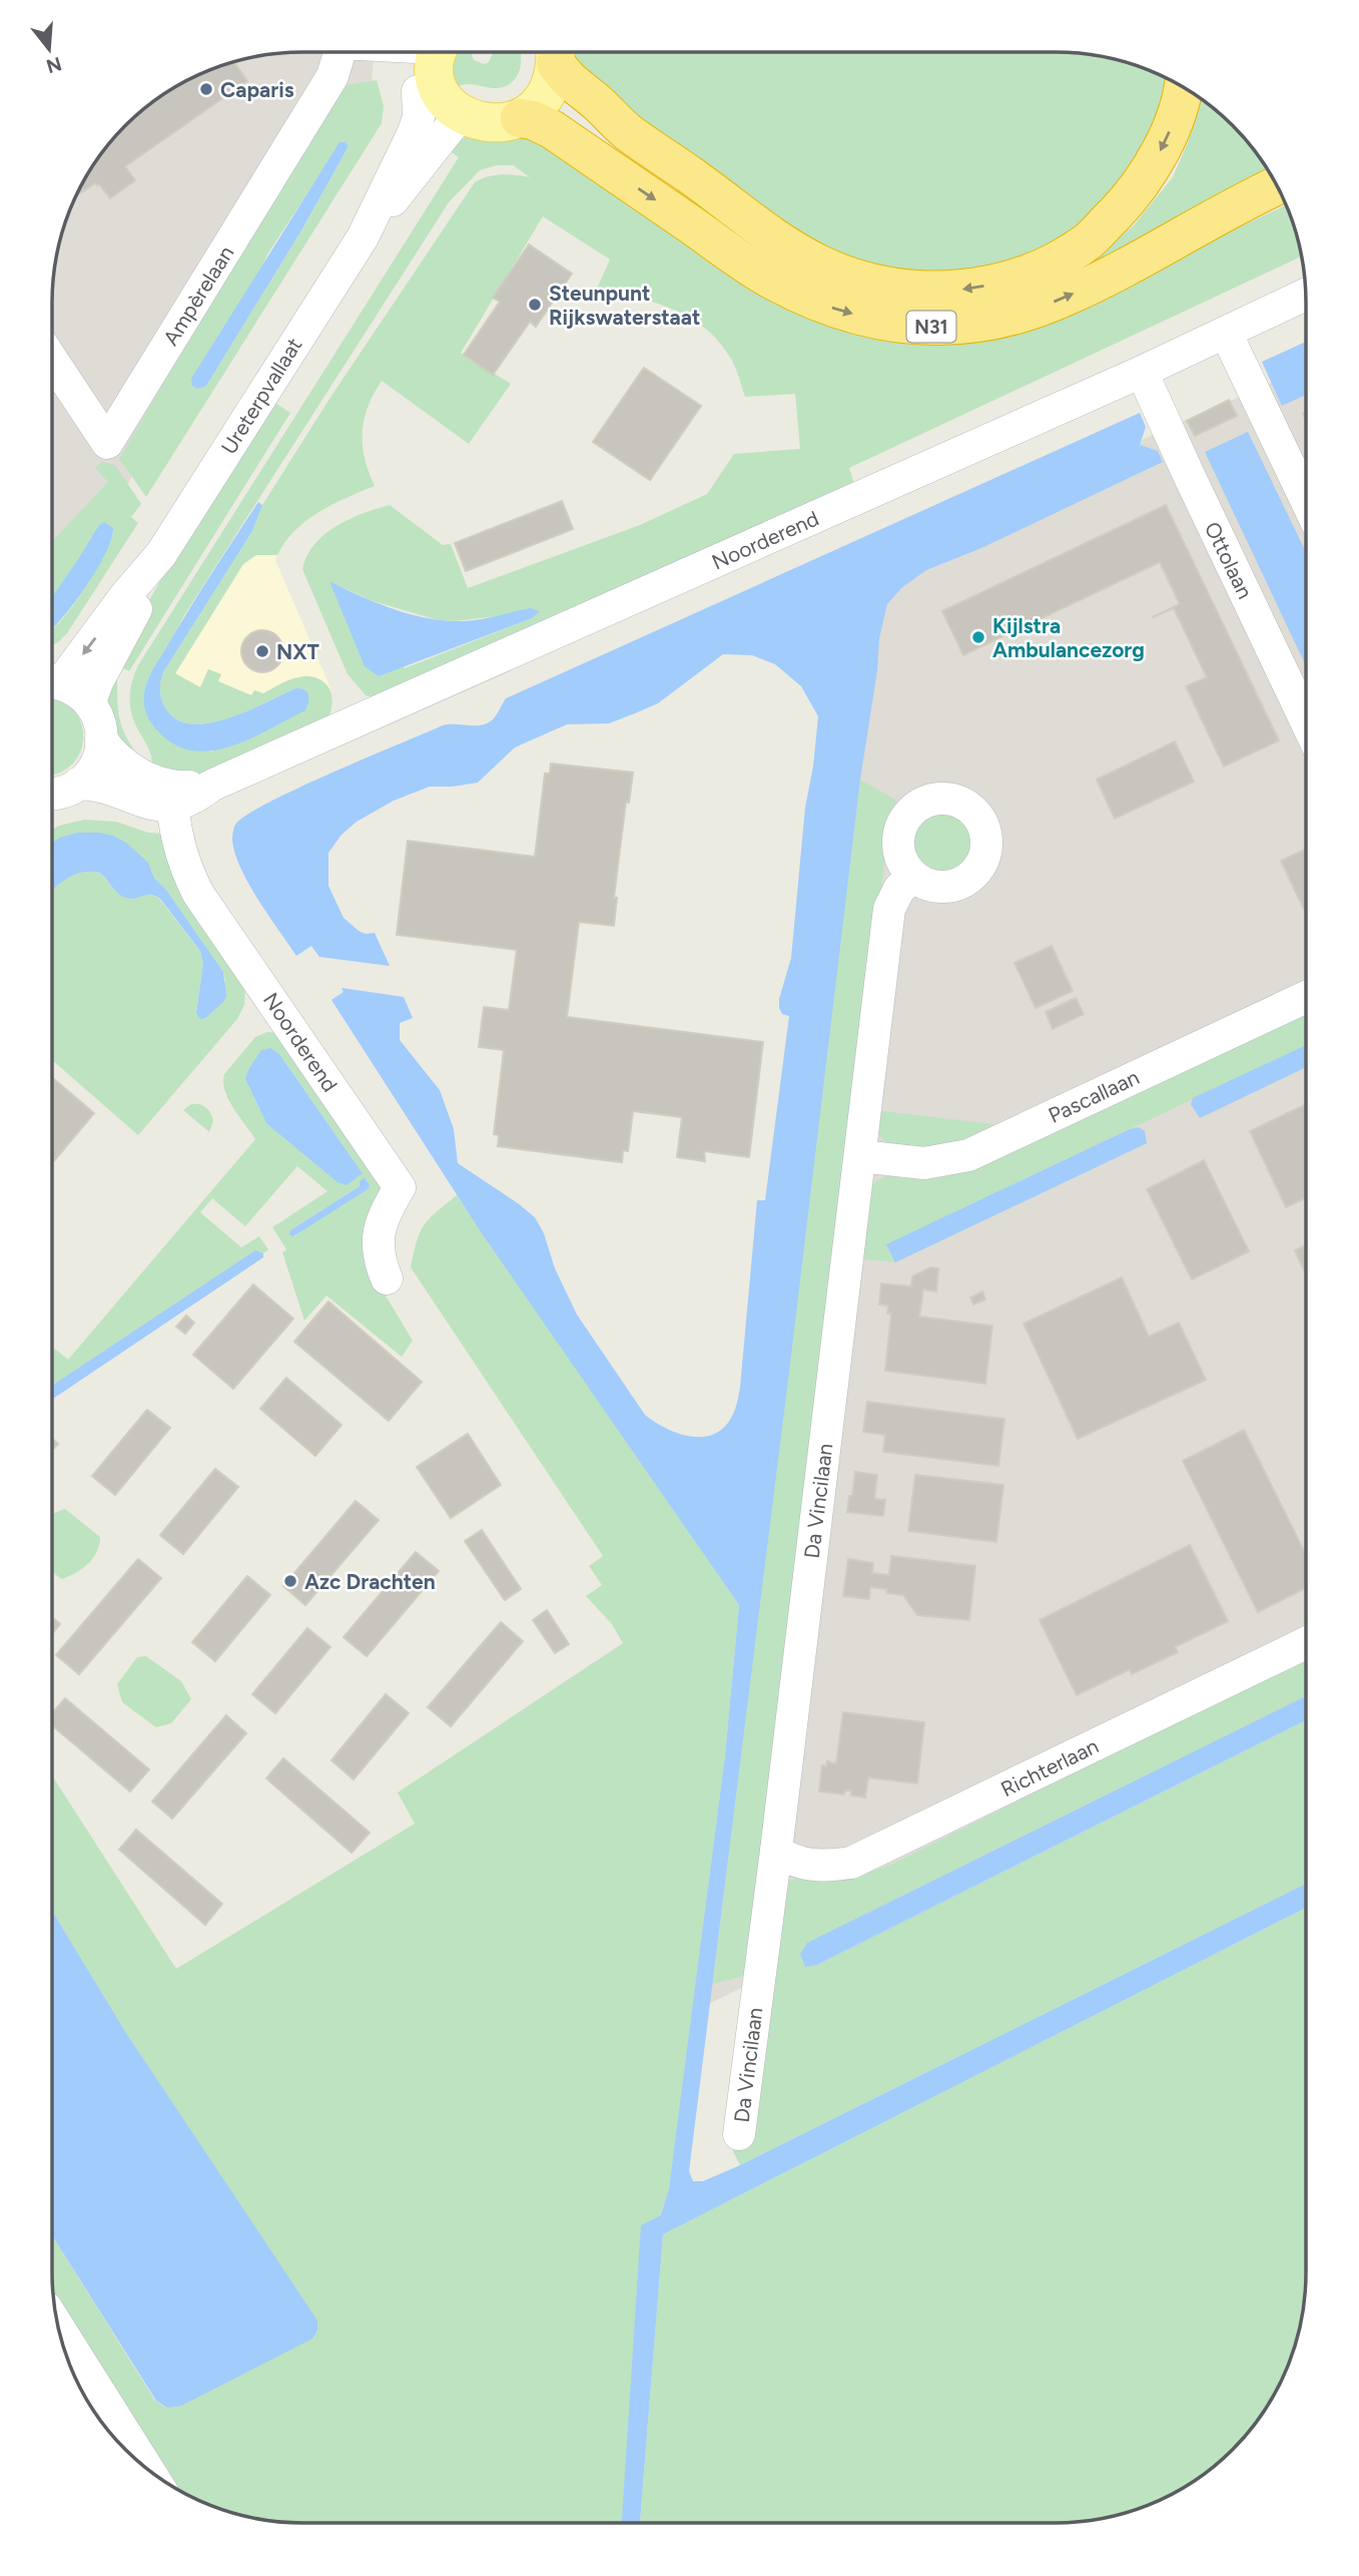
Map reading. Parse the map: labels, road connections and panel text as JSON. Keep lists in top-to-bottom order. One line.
{"streets":{"highway":["N31"],"street":["Ampèrelaan","Ureterpvallaat","Noorderend","Ottolaan","Pascallaan","Da Vincilaan","Richterlaan"]},"crossings":[["Ampèrelaan","Ureterpvallaat"],["Noorderend","Ottolaan"],["Pascallaan","Da Vincilaan"],["Da Vincilaan","Richterlaan"]],"places":["Caparis","Steunpunt Rijkswaterstaat","Kijlstra Ambulancezorg","NXT","Azc Drachten"],"north":"bottom"}
